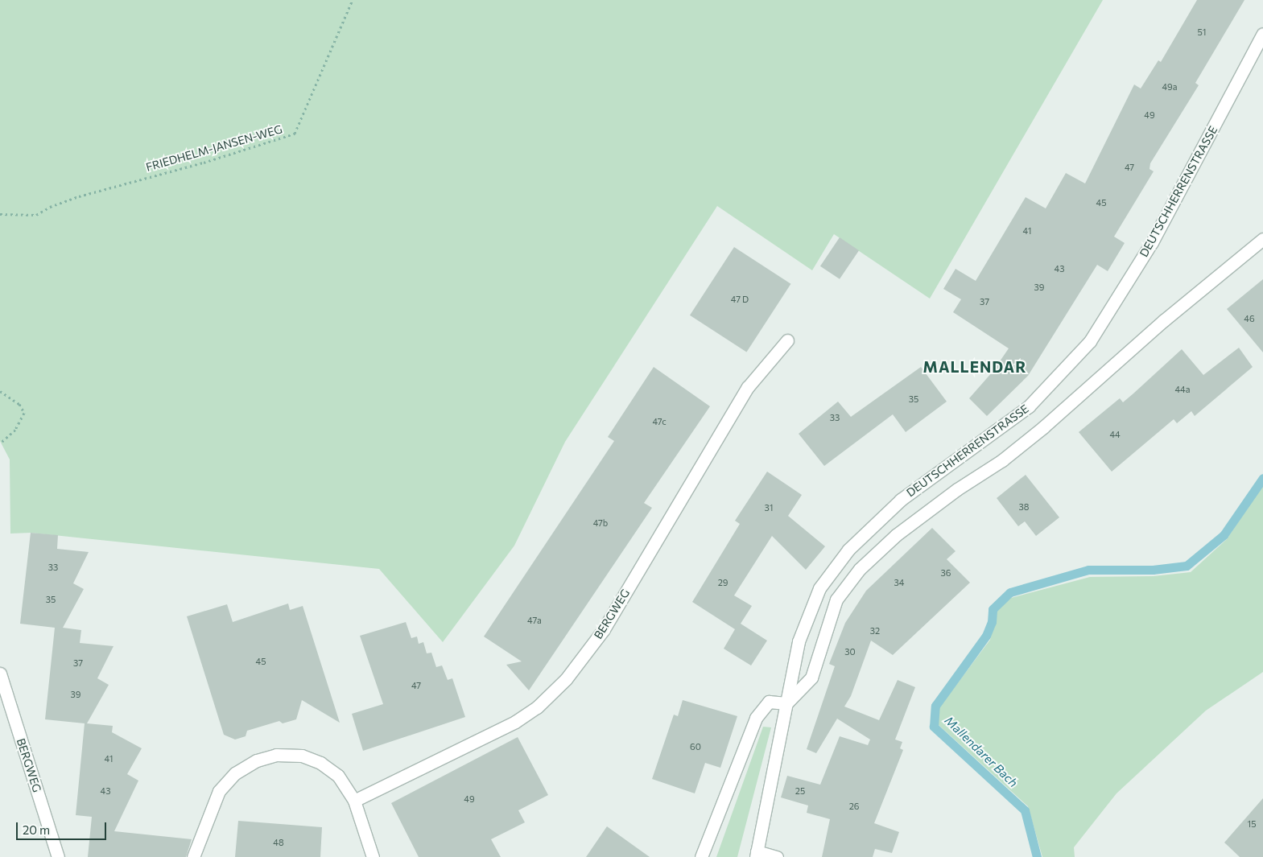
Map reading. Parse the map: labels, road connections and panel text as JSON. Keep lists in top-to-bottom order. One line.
{"streets":{"street":["DEUTSCHHERRENSTRASSE","BERGWEG"],"path":["FRIEDHELM-JANSEN-WEG"]},"districts":["MALLENDAR"],"water":["Mallendarer Bach"],"house_numbers":["51","49a","49","47","45","41","43","39","47 D","37","46","44a","35","33","47c","44","38","31","47b","33","36","29","34","35","47a","32","30","45","37","47","39","60","41","43","25","49","26","15","48"],"scale_bar":"20 m"}
